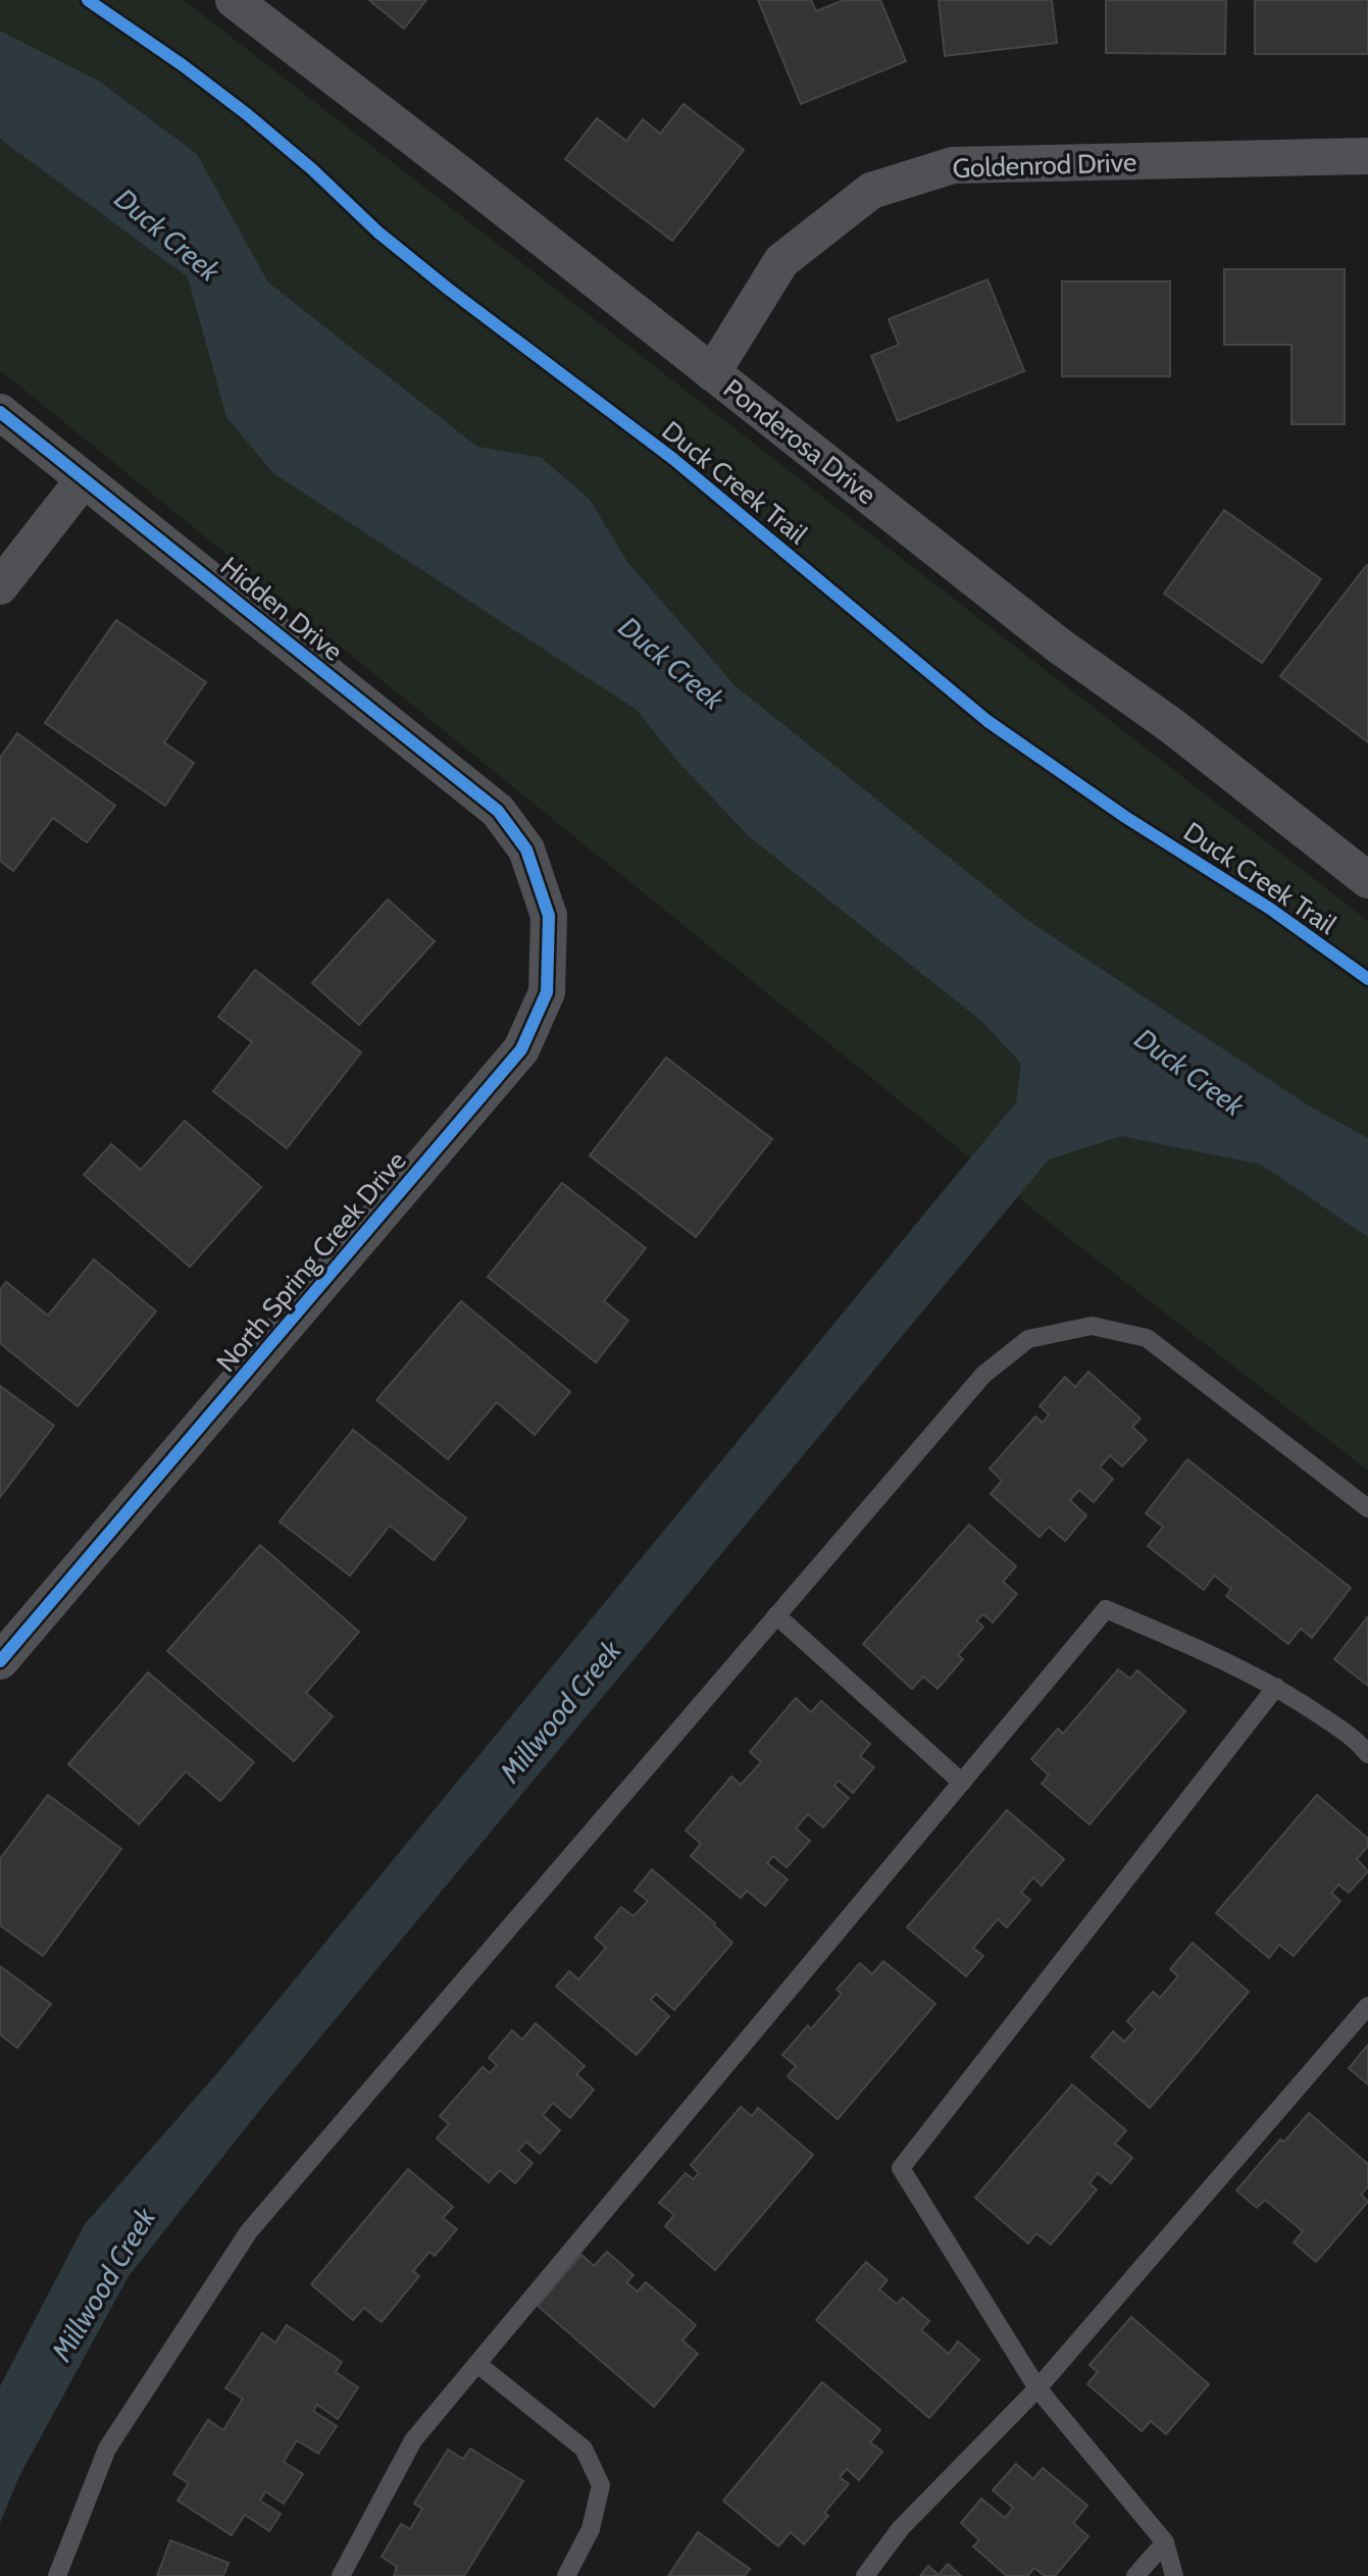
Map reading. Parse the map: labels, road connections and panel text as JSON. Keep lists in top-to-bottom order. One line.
{"streets":{"street":["Goldenrod Drive","Ponderosa Drive","Hidden Drive","North Spring Creek Drive"],"cycle path":["Duck Creek Trail"]},"crossings":[["Goldenrod Drive","Ponderosa Drive"],["Hidden Drive","North Spring Creek Drive"]],"water":["Duck Creek","Millwood Creek"]}
